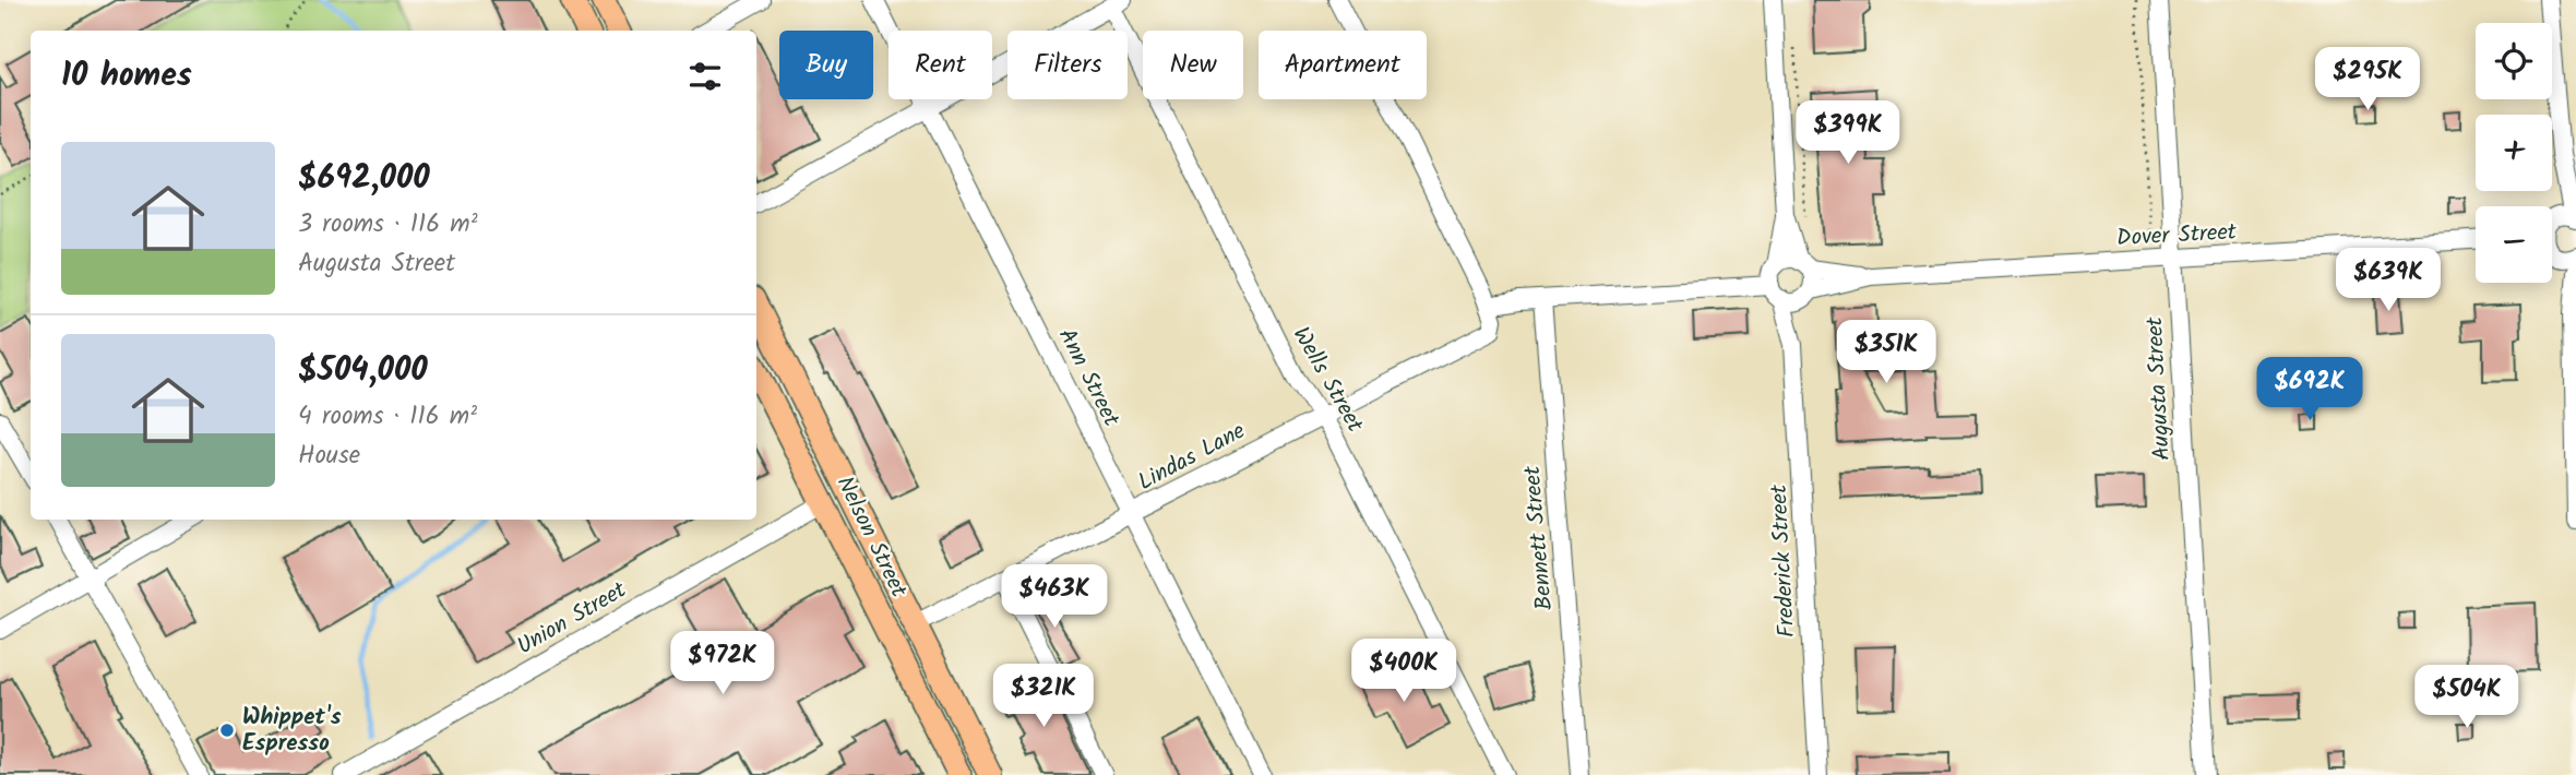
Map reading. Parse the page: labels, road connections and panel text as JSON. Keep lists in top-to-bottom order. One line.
{"streets":{"main road":["Nelson Street"],"street":["Dover Street","Ann Street","Wells Street","Augusta Street","Lindas Lane","Bennett Street","Frederick Street","Union Street"]},"crossings":[["Dover Street","Augusta Street"],["Dover Street","Frederick Street"],["Ann Street","Lindas Lane"],["Wells Street","Lindas Lane"],["Lindas Lane","Nelson Street"],["Nelson Street","Union Street"]],"places":["Whippet's Espresso"],"page":{"map_buttons":["+","−"],"chip":["Buy","Rent","Filters","New","Apartment"],"heading":"10 homes","price":["$295K","$399K","$639K","$351K","$692K","$463K","$972K","$400K","$321K","$504K"],"list":[{"name":"$692,000","note":"3 rooms · 116 m² · Augusta Street"},{"name":"$504,000","note":"4 rooms · 116 m² · House"}]}}
